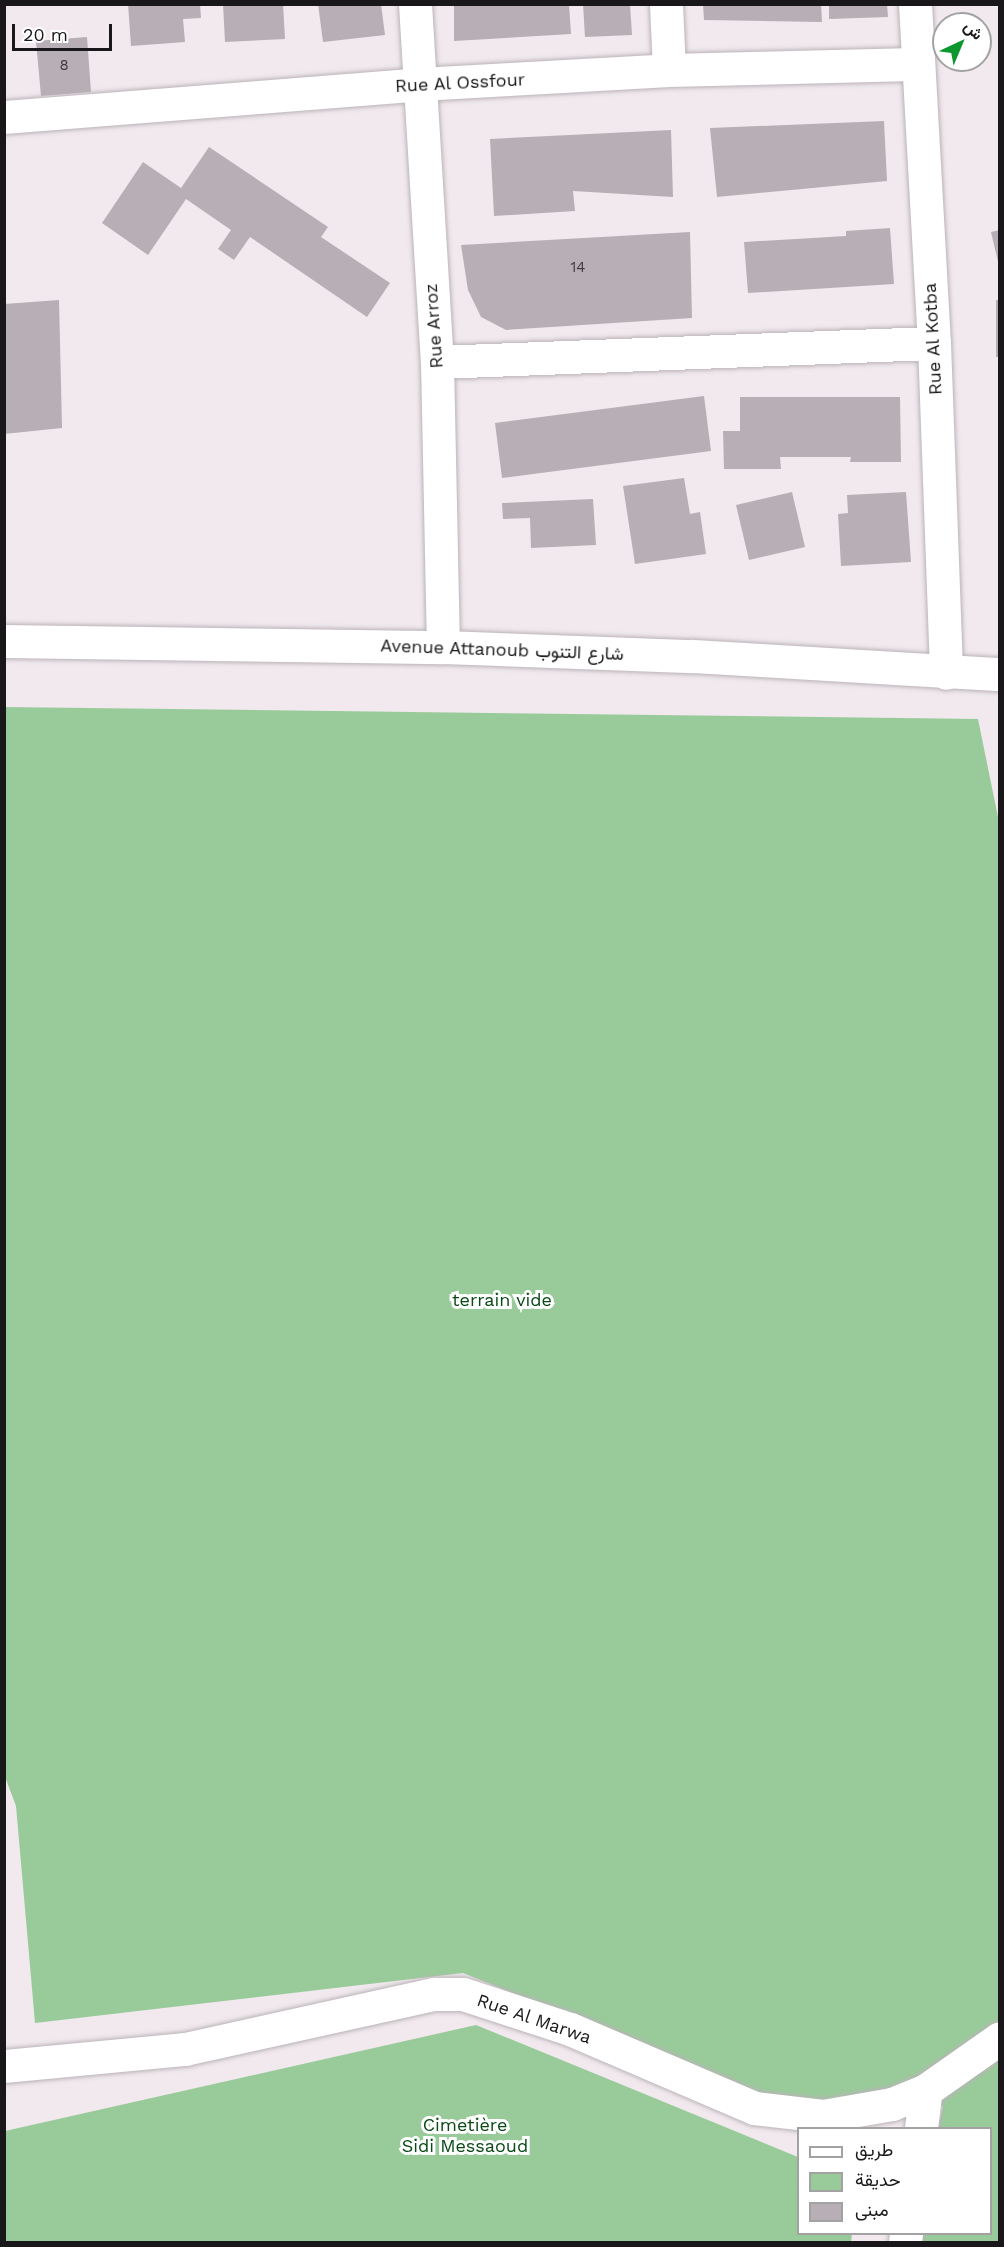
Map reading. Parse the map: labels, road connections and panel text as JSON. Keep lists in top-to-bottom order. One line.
{"streets":{"street":["Rue Al Ossfour","Rue Arroz","Rue Al Kotba","Avenue Attanoub شارع التنوب","Rue Al Marwa"]},"crossings":[["Rue Al Ossfour","Rue Arroz"],["Rue Al Ossfour","Rue Al Kotba"],["Rue Arroz","Avenue Attanoub شارع التنوب"],["Rue Al Kotba","Avenue Attanoub شارع التنوب"]],"parks":["terrain vide","Cimetière Sidi Messaoud"],"house_numbers":["8","14"],"legend":["طريق","حديقة","مبنى"],"scale_bar":"20 m","north":"top right"}
